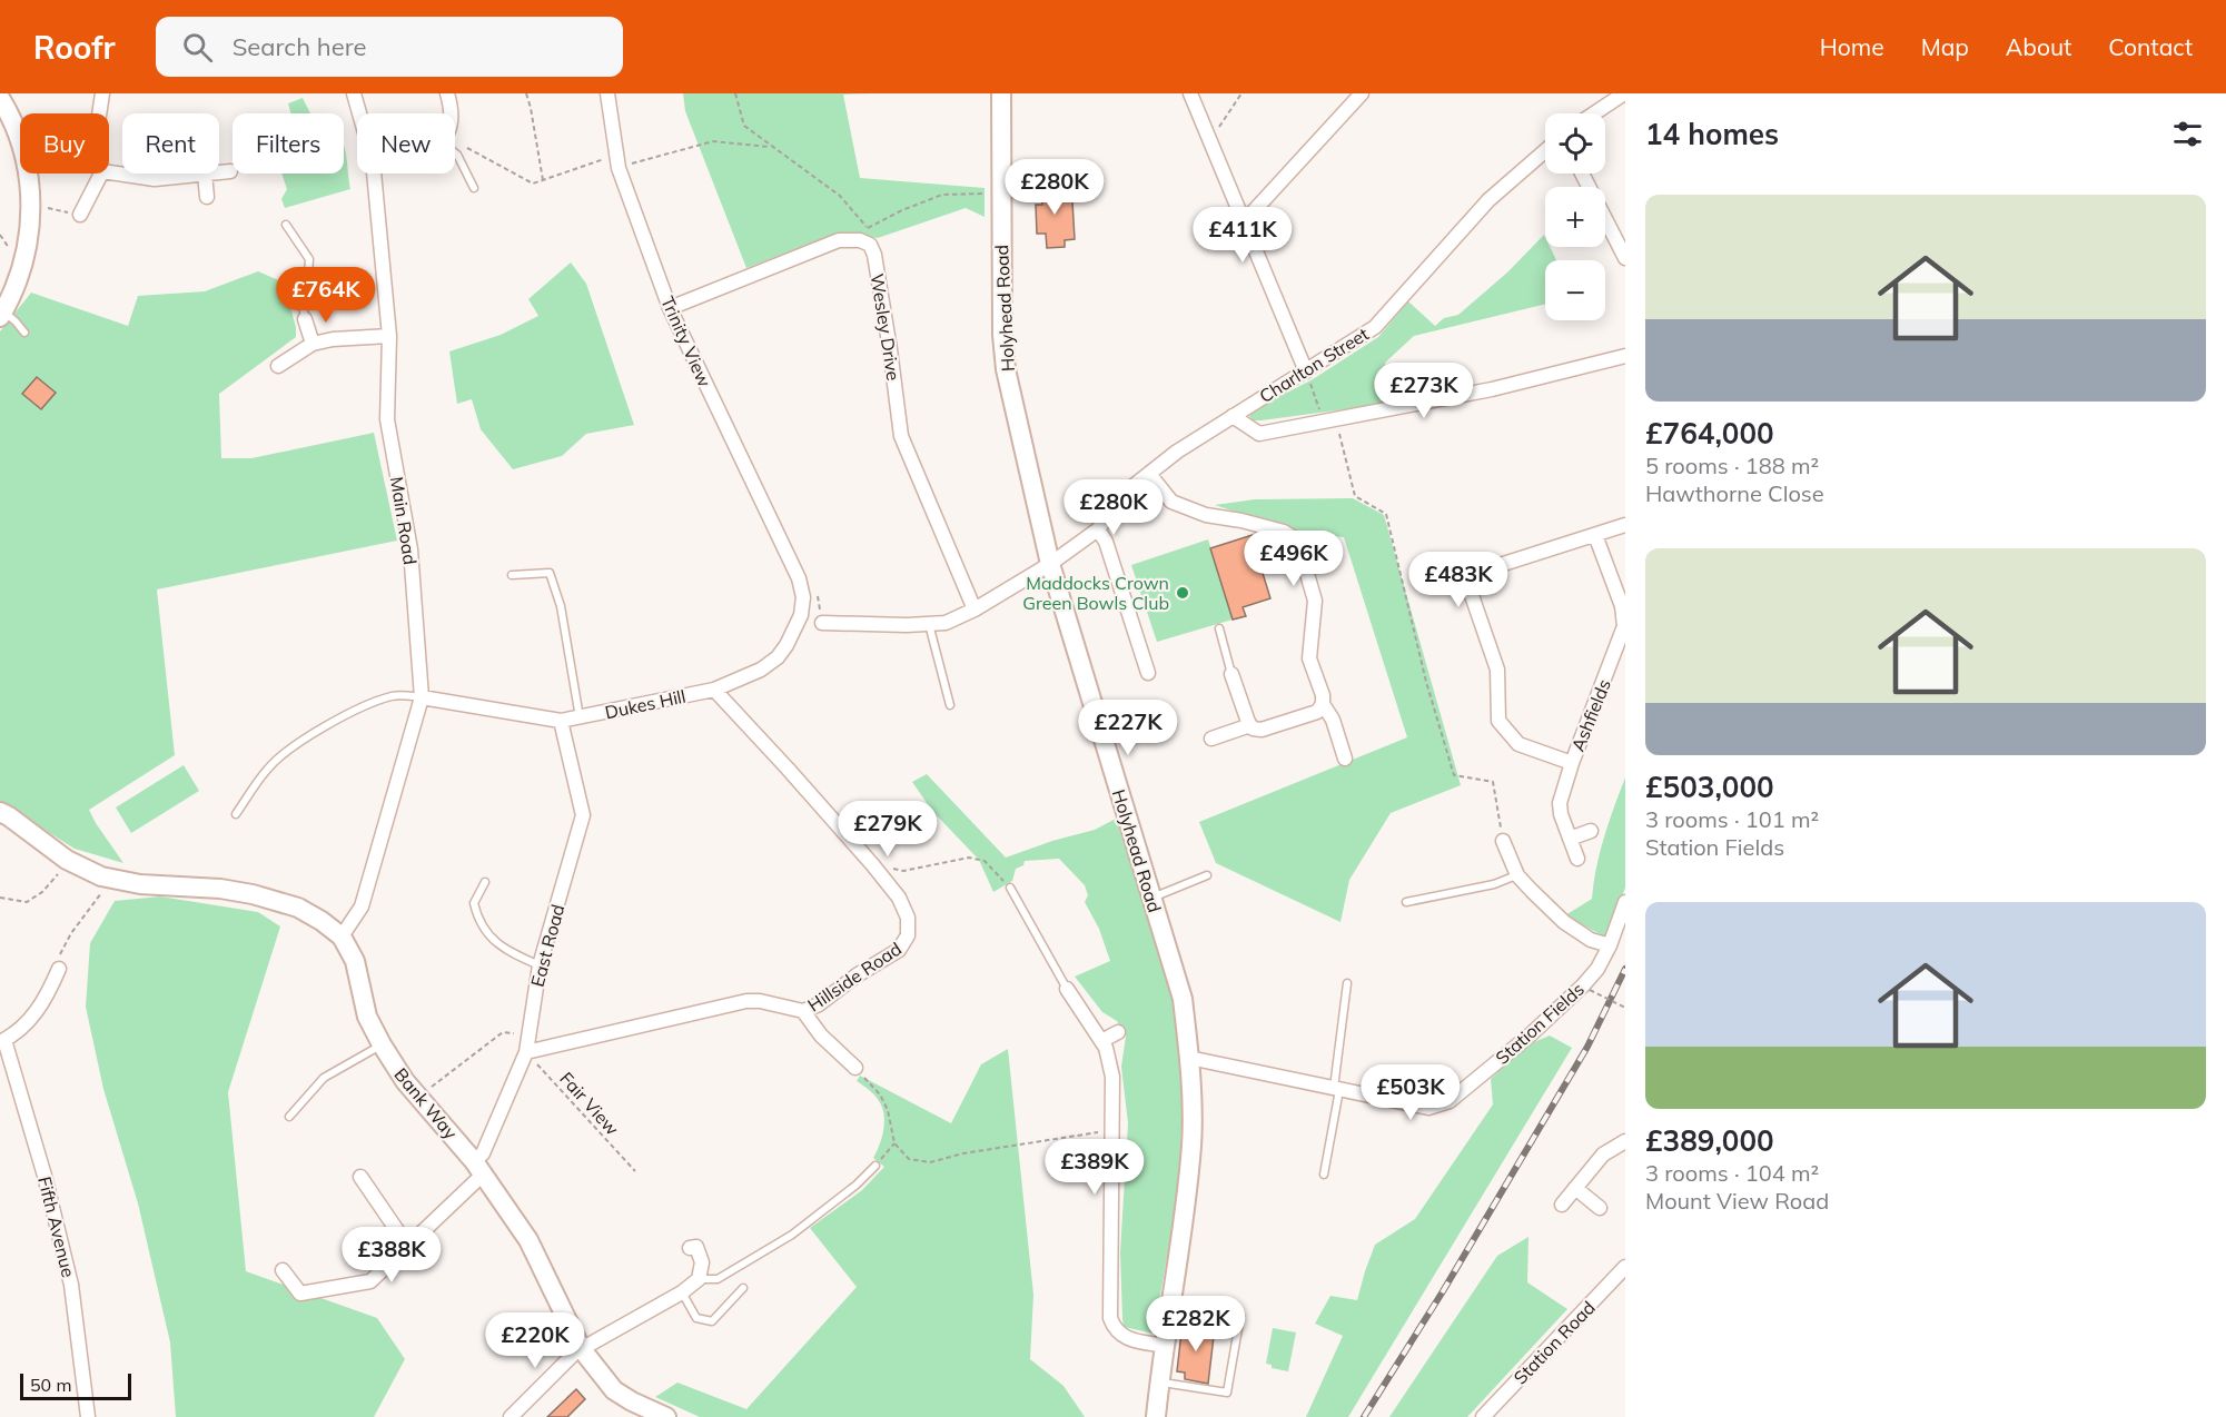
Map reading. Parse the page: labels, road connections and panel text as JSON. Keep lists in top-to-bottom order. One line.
{"streets":{"street":["Holyhead Road","Wesley Drive","Trinity View","Charlton Street","Main Road","Dukes Hill","Ashfields","East Road","Hillside Road","Station Fields","Bank Way","Fifth Avenue","Station Road"],"path":["Fair View"]},"crossings":[["Holyhead Road","Charlton Street"],["Holyhead Road","Station Fields"],["Trinity View","Dukes Hill"],["Main Road","Dukes Hill"],["Main Road","Bank Way"],["Dukes Hill","East Road"],["Dukes Hill","Hillside Road"],["East Road","Hillside Road"],["East Road","Bank Way"],["East Road","Fair View"],["Hillside Road","Fair View"]],"places":["Maddocks Crown Green Bowls Club"],"scale_bar":"50 m","page":{"header":"Roofr","search":"Search here","nav":["Home","Map","About","Contact"],"heading":"14 homes","map_buttons":["+","−"],"chip":["Buy","Rent","Filters","New"],"price":["£280K","£411K","£764K","£273K","£280K","£496K","£483K","£227K","£279K","£503K","£389K","£388K","£282K","£220K"],"list":[{"name":"£764,000","note":"5 rooms · 188 m² · Hawthorne Close"},{"name":"£503,000","note":"3 rooms · 101 m² · Station Fields"},{"name":"£389,000","note":"3 rooms · 104 m² · Mount View Road"}],"scale":"50 m"}}
